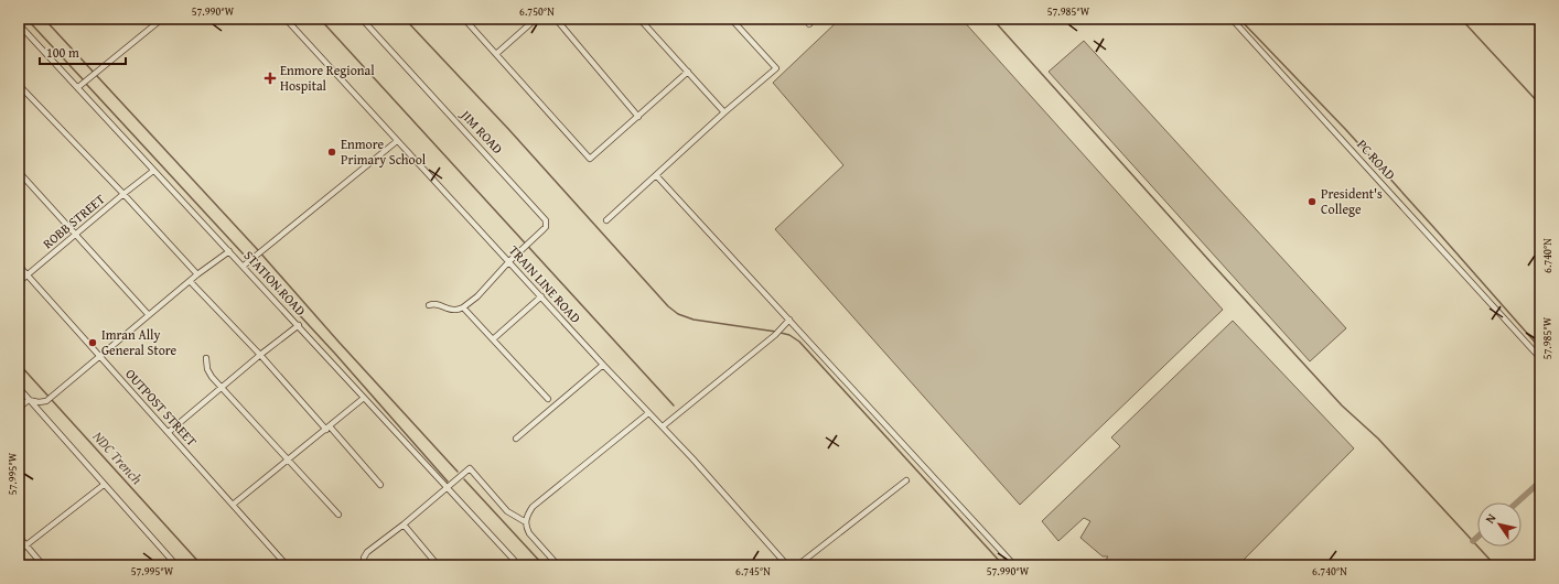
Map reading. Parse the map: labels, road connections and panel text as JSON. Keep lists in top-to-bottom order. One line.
{"streets":{"street":["JIM ROAD","PC ROAD","ROBB STREET","STATION ROAD","TRAIN LINE ROAD","OUTPOST STREET"]},"crossings":[["JIM ROAD","TRAIN LINE ROAD"],["ROBB STREET","STATION ROAD"],["ROBB STREET","OUTPOST STREET"]],"water":["NDC Trench"],"places":{"health":["Enmore Regional Hospital"],"other":["Enmore Primary School","President's College","Imran Ally General Store"]},"scale_bar":"100 m","north":"top left","coordinates":["57.990°W","6.750°N","57.985°W","6.740°N","57.995°W","6.745°N"]}
